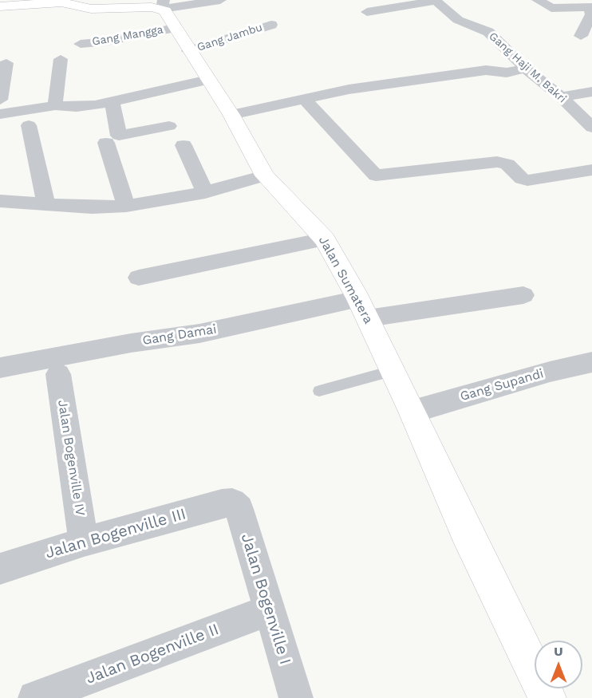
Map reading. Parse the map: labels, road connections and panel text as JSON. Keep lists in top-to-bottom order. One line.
{"streets":{"street":["Gang Mangga","Gang Jambu","Gang Haji M. Bakri","Jalan Sumatera","Gang Damai","Gang Supandi","Jalan Bogenville IV","Jalan Bogenville III","Jalan Bogenville I","Jalan Bogenville II"]},"crossings":[["Gang Mangga","Jalan Sumatera"],["Gang Jambu","Jalan Sumatera"],["Jalan Sumatera","Gang Damai"],["Jalan Sumatera","Gang Supandi"],["Jalan Bogenville IV","Jalan Bogenville III"],["Jalan Bogenville III","Jalan Bogenville I"],["Jalan Bogenville I","Jalan Bogenville II"]],"north":"top"}
